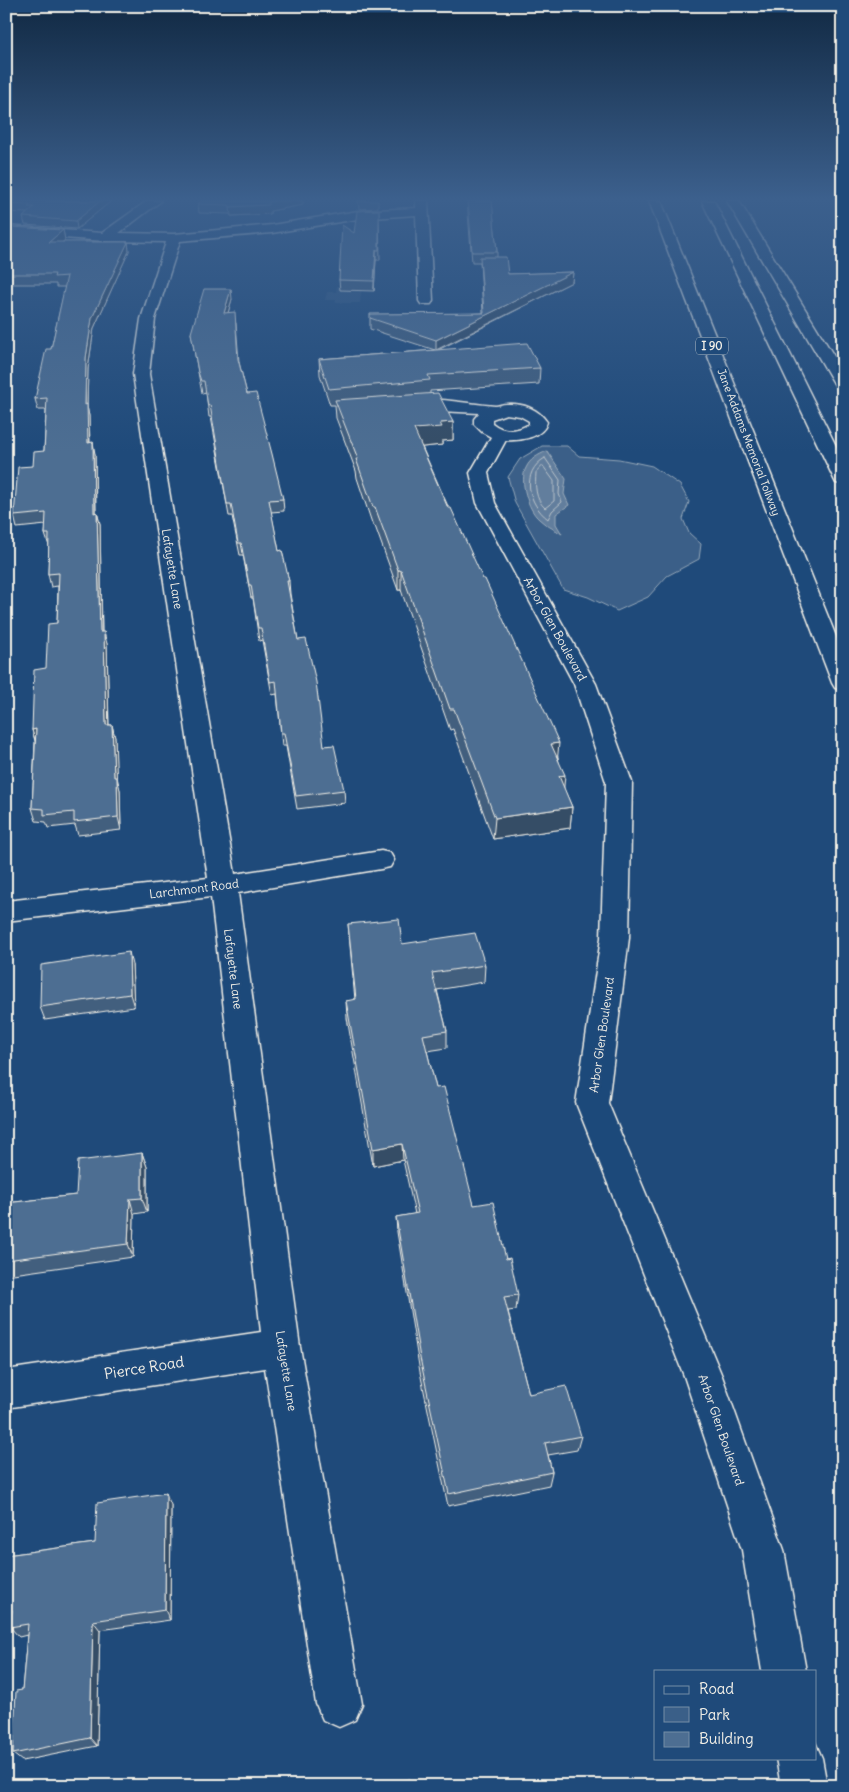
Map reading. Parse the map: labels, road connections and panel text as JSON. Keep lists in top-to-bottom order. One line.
{"streets":{"main road":["I 90","Jane Addams Memorial Tollway","Lafayette Lane","Arbor Glen Boulevard","Larchmont Road","Pierce Road"]},"crossings":[["Lafayette Lane","Larchmont Road"],["Lafayette Lane","Pierce Road"]],"legend":["Road","Park","Building"]}
